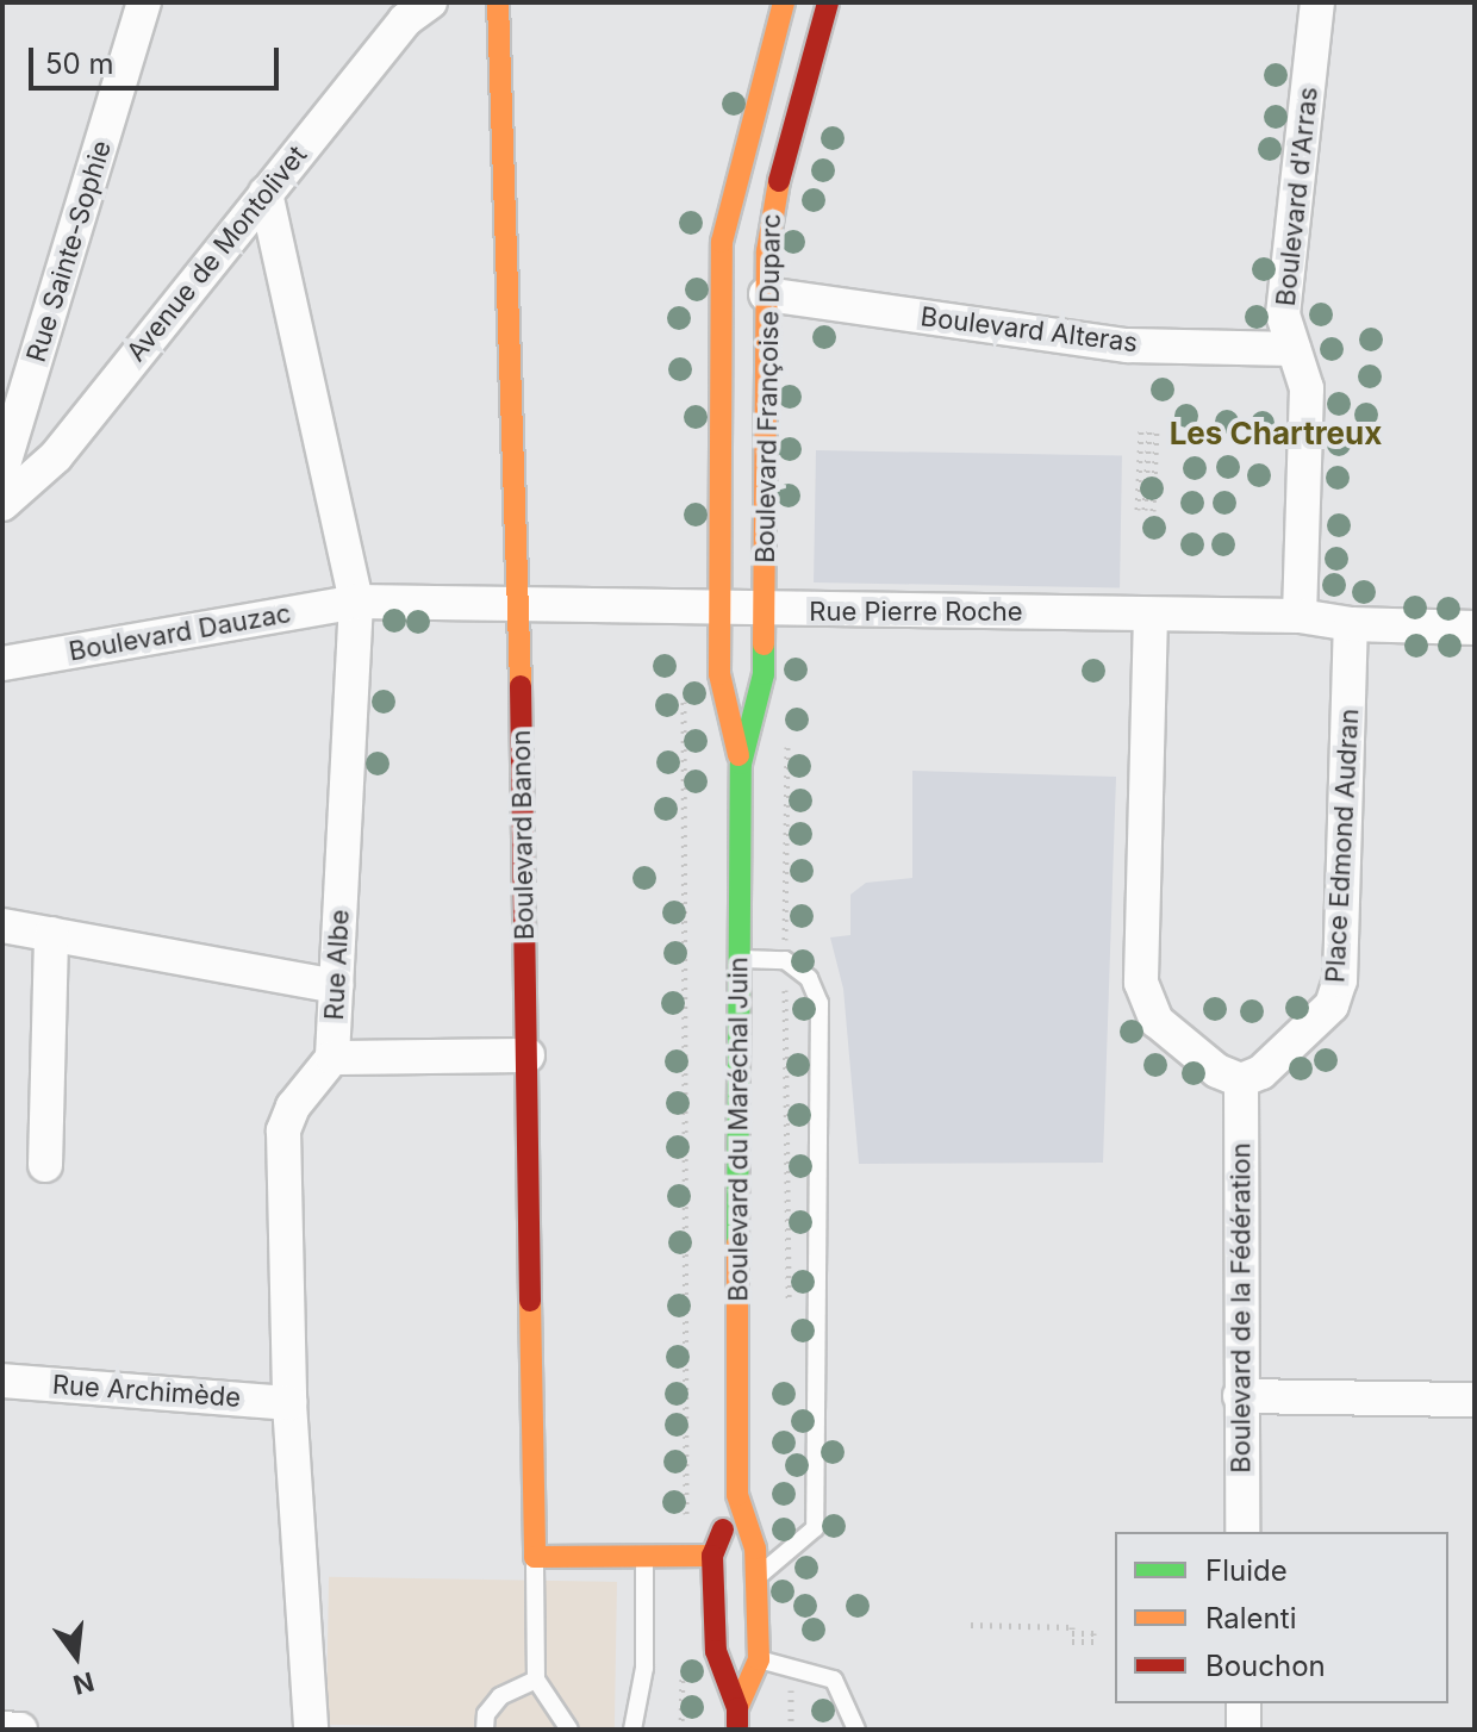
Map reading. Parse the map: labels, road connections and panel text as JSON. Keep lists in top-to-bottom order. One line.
{"streets":{"main road":["Boulevard Françoise Duparc","Boulevard Banon","Boulevard du Maréchal Juin"],"street":["Boulevard d'Arras","Rue Sainte-Sophie","Avenue de Montolivet","Boulevard Alteras","Rue Pierre Roche","Boulevard Dauzac","Place Edmond Audran","Rue Albe","Boulevard de la Fédération","Rue Archimède"]},"crossings":[["Boulevard d'Arras","Boulevard Alteras"],["Boulevard d'Arras","Rue Pierre Roche"],["Rue Sainte-Sophie","Avenue de Montolivet"],["Avenue de Montolivet","Rue Albe"],["Boulevard Alteras","Boulevard Françoise Duparc"],["Boulevard Françoise Duparc","Rue Pierre Roche"],["Boulevard Françoise Duparc","Boulevard du Maréchal Juin"],["Rue Pierre Roche","Boulevard Dauzac"],["Rue Pierre Roche","Boulevard Banon"],["Rue Pierre Roche","Place Edmond Audran"],["Rue Pierre Roche","Rue Albe"],["Rue Pierre Roche","Boulevard du Maréchal Juin"],["Boulevard Dauzac","Rue Albe"],["Place Edmond Audran","Boulevard de la Fédération"],["Rue Albe","Rue Archimède"]],"districts":["Les Chartreux"],"legend":["Fluide","Ralenti","Bouchon"],"scale_bar":"50 m","north":"bottom"}
